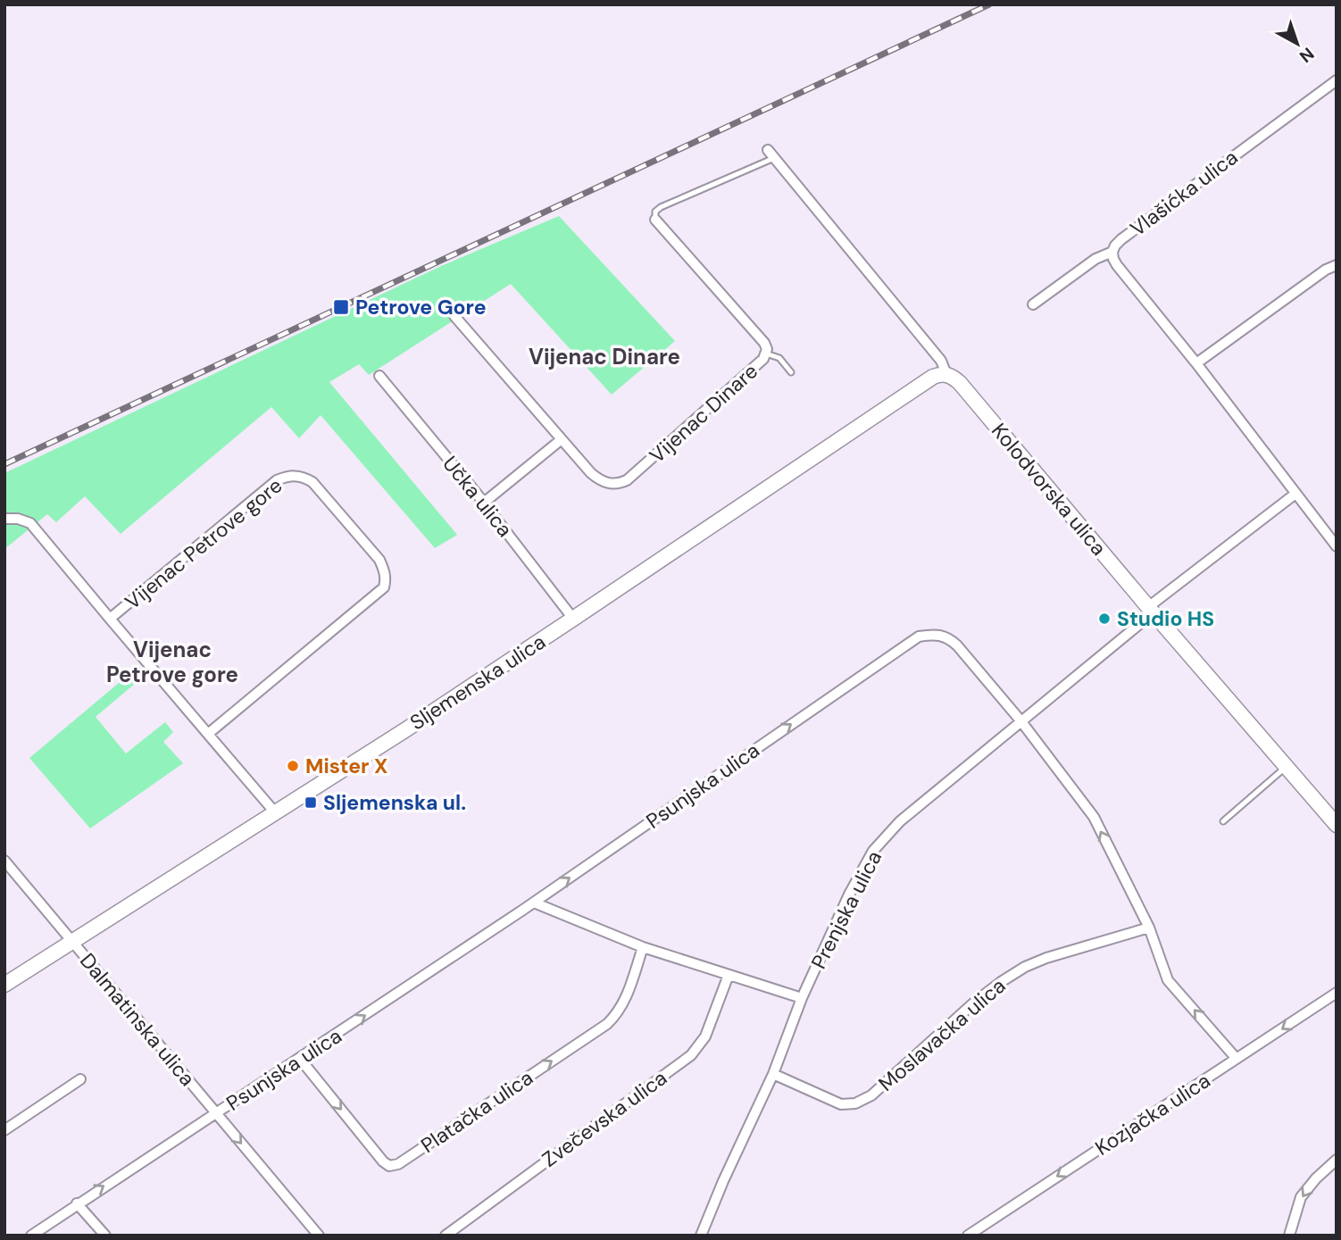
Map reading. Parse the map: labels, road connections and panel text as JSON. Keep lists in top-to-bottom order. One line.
{"streets":{"street":["Vlašićka ulica","Vijenac Dinare","Kolodvorska ulica","Učka ulica","Vijenac Petrove gore","Sljemenska ulica","Psunjska ulica","Prenjska ulica","Dalmatinska ulica","Moslavačka ulica","Platačka ulica","Kozjačka ulica","Zvečevska ulica"]},"crossings":[["Kolodvorska ulica","Sljemenska ulica"],["Kolodvorska ulica","Prenjska ulica"],["Učka ulica","Sljemenska ulica"],["Vijenac Petrove gore","Sljemenska ulica"],["Sljemenska ulica","Dalmatinska ulica"],["Psunjska ulica","Prenjska ulica"],["Psunjska ulica","Dalmatinska ulica"],["Psunjska ulica","Moslavačka ulica"],["Psunjska ulica","Platačka ulica"],["Psunjska ulica","Kozjačka ulica"],["Prenjska ulica","Moslavačka ulica"]],"one_way":["Kozjačka ulica"],"districts":["Vijenac Dinare","Vijenac Petrove gore"],"places":{"transit":["Petrove Gore","Sljemenska ul."],"other":["Studio HS","Mister X"]},"north":"bottom right"}
